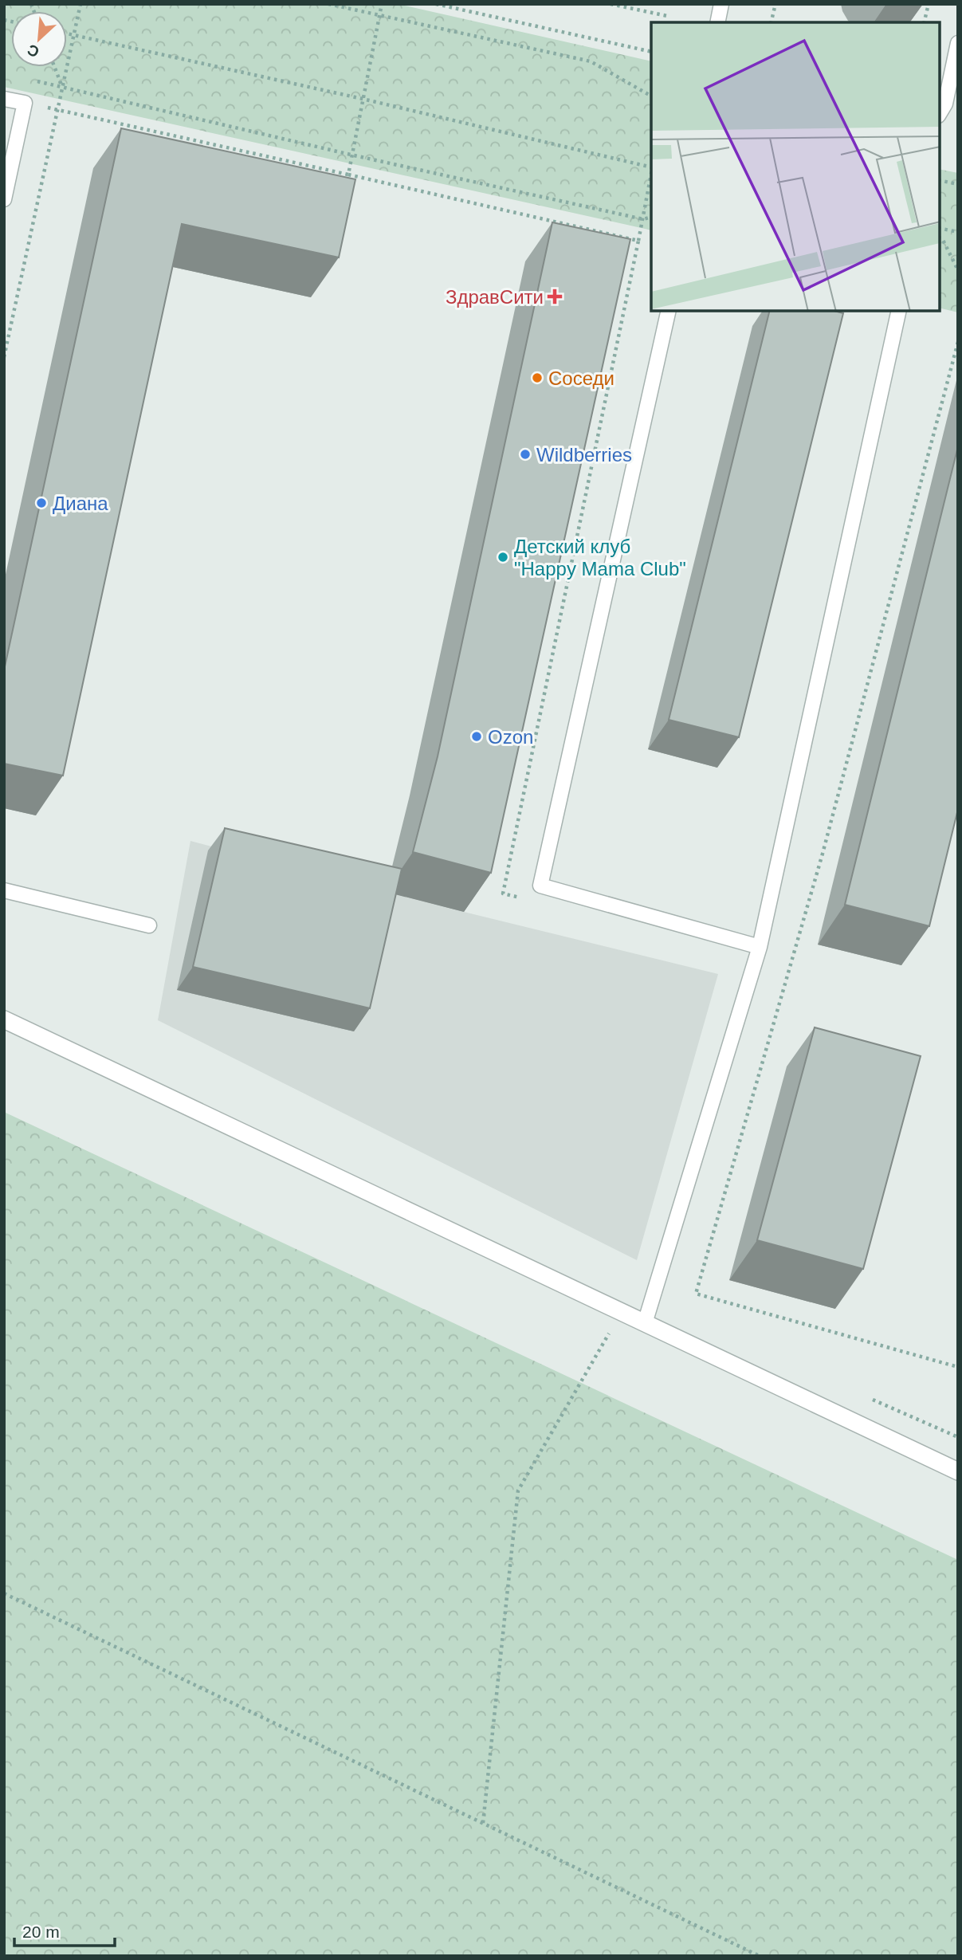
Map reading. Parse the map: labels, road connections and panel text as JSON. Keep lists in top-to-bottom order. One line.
{"places":{"health":["ЗдравСити"],"other":["Соседи","Wildberries","Диана","Детский клуб \"Happy Mama Club\"","Ozon"]},"scale_bar":"20 m","north":"bottom left"}
